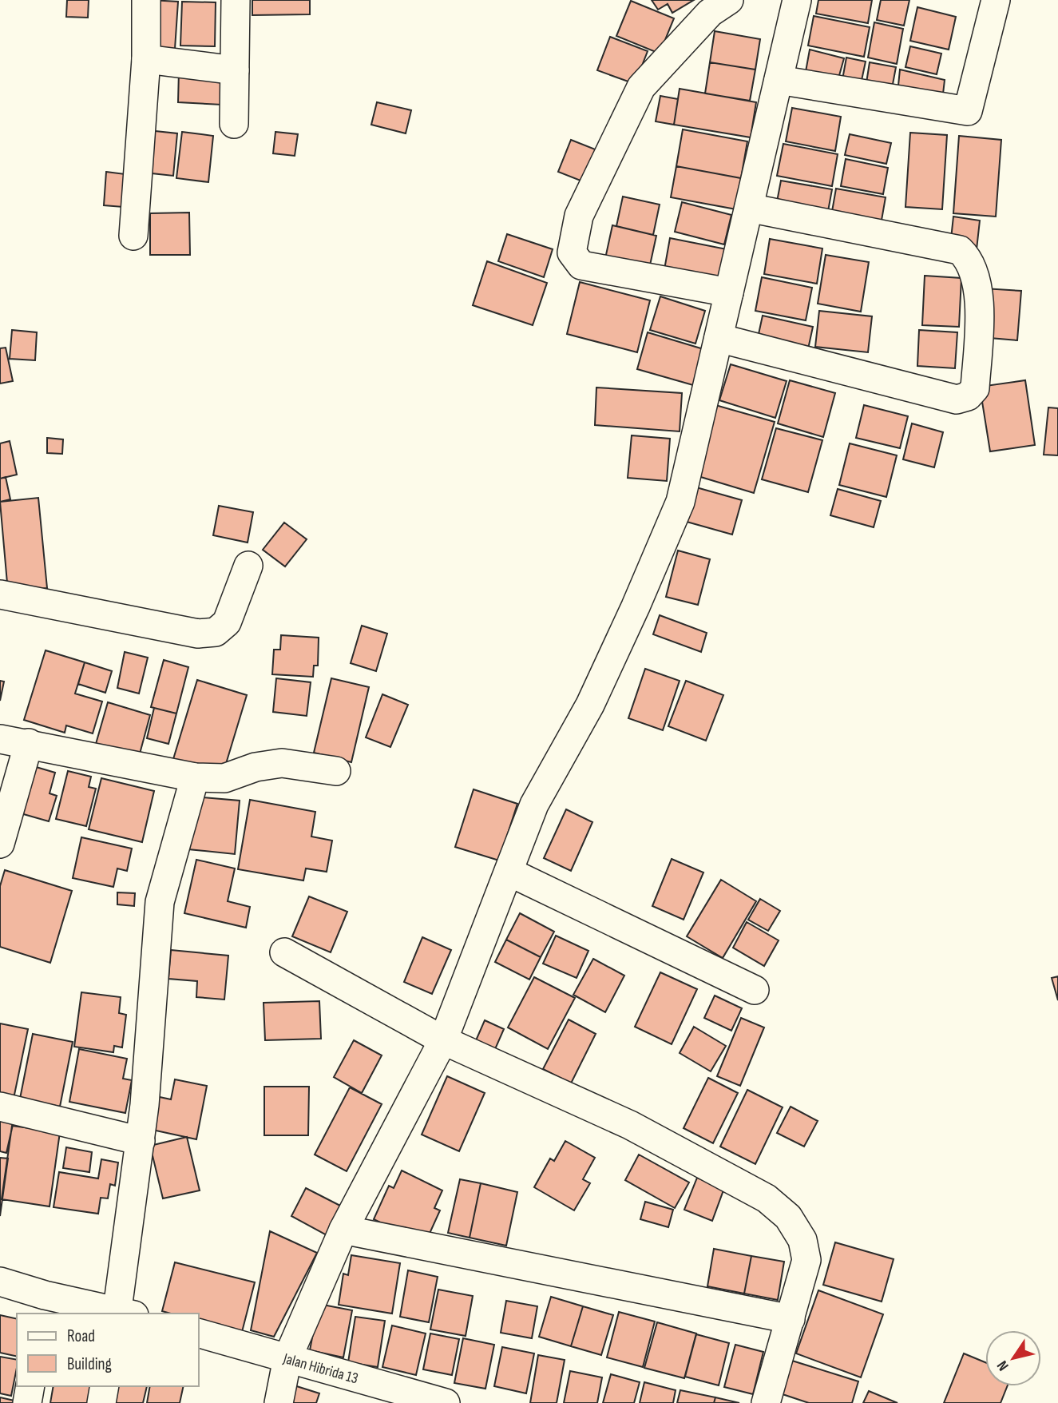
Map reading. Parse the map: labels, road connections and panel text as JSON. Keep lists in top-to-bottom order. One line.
{"streets":{"street":["Jalan Hibrida 13"]},"legend":["Road","Building"],"north":"bottom left"}
